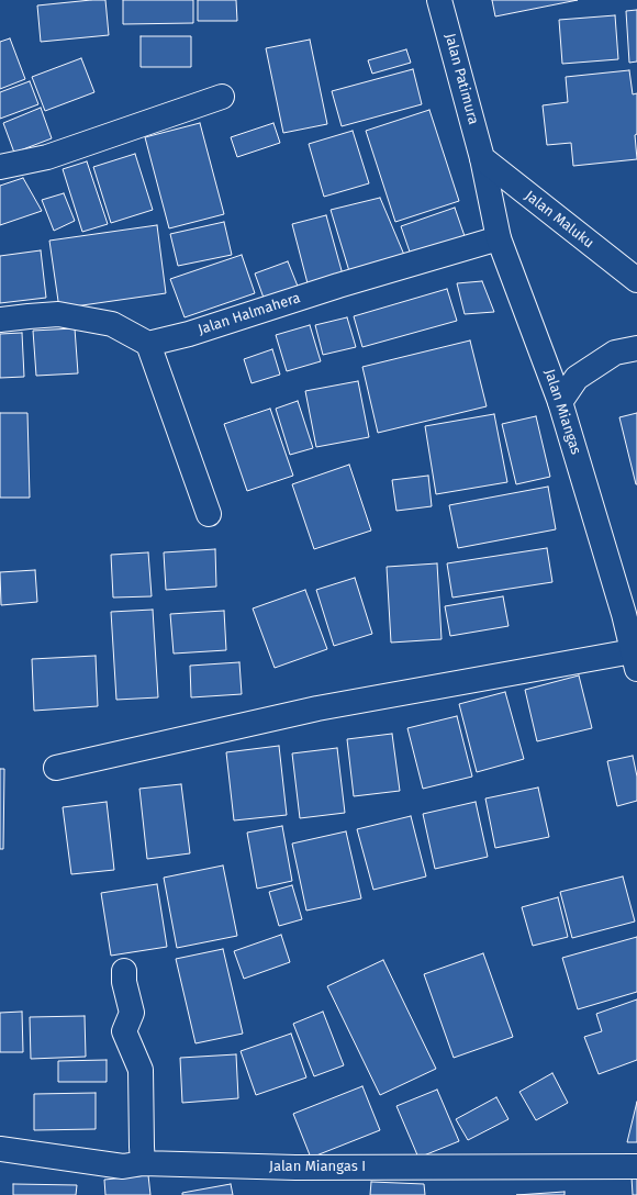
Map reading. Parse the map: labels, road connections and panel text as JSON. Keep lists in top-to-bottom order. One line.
{"streets":{"street":["Jalan Patimura","Jalan Maluku","Jalan Halmahera","Jalan Miangas","Jalan Miangas I"]},"crossings":[["Jalan Patimura","Jalan Maluku"],["Jalan Patimura","Jalan Miangas"],["Jalan Maluku","Jalan Miangas"],["Jalan Halmahera","Jalan Miangas"]]}
